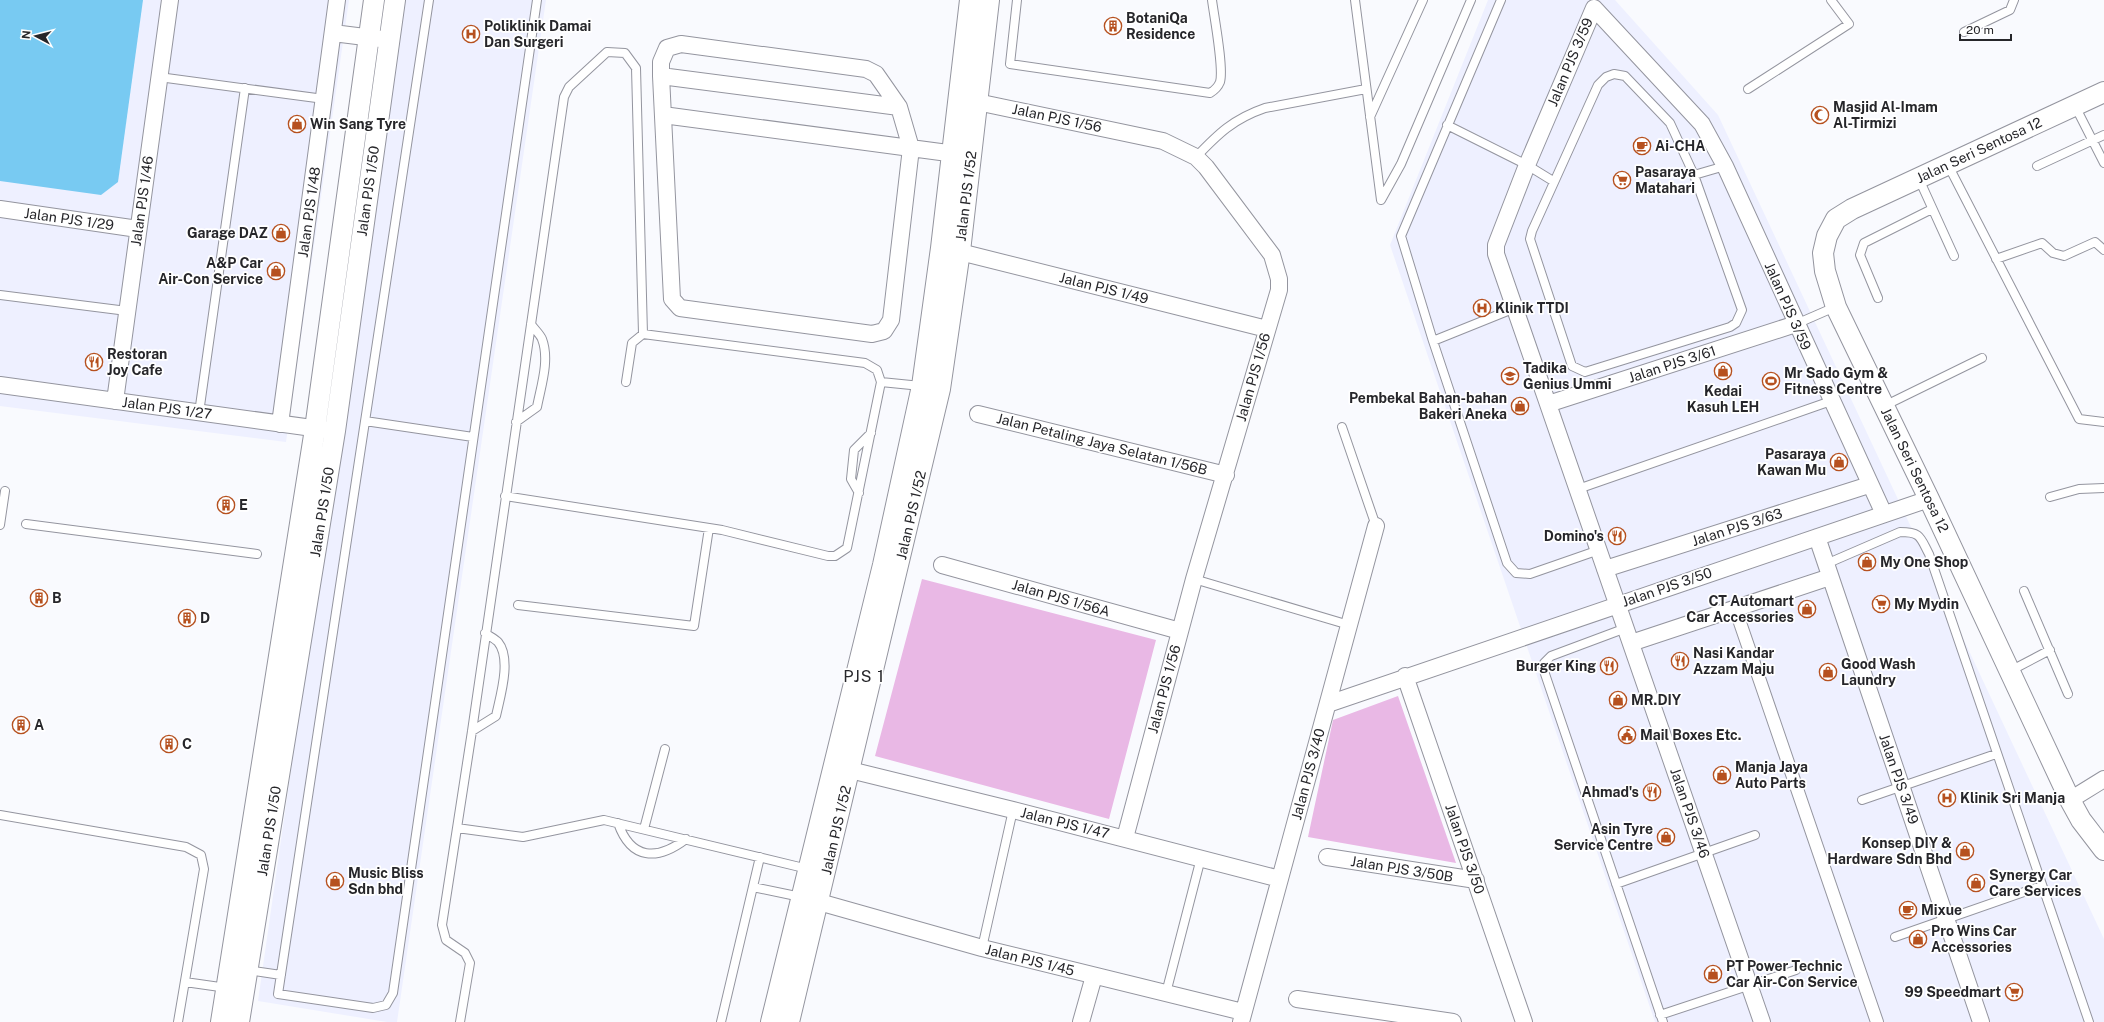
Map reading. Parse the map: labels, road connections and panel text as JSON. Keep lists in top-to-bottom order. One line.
{"streets":{"street":["Jalan PJS 3/59","Jalan PJS 1/56","Jalan Seri Sentosa 12","Jalan PJS 1/50","Jalan PJS 1/52","Jalan PJS 1/46","Jalan PJS 1/48","Jalan PJS 1/29","Jalan PJS 1/49","Jalan PJS 3/61","Jalan PJS 1/27","Jalan Petaling Jaya Selatan 1/56B","Jalan PJS 3/63","Jalan PJS 3/50","Jalan PJS 1/56A","Jalan PJS 3/40","Jalan PJS 3/49","Jalan PJS 3/46","Jalan PJS 1/47","Jalan PJS 3/50B","Jalan PJS 1/45"]},"crossings":[["Jalan PJS 3/59","Jalan PJS 3/61"],["Jalan PJS 3/59","Jalan PJS 3/63"],["Jalan PJS 3/59","Jalan PJS 3/50"],["Jalan PJS 3/59","Jalan PJS 3/46"],["Jalan PJS 1/56","Jalan PJS 1/52"],["Jalan PJS 1/56","Jalan PJS 1/49"],["Jalan PJS 1/56","Jalan Petaling Jaya Selatan 1/56B"],["Jalan PJS 1/56","Jalan PJS 1/56A"],["Jalan PJS 1/56","Jalan PJS 1/47"],["Jalan Seri Sentosa 12","Jalan PJS 3/50"],["Jalan PJS 1/50","Jalan PJS 1/27"],["Jalan PJS 1/52","Jalan PJS 1/49"],["Jalan PJS 1/52","Jalan PJS 1/47"],["Jalan PJS 1/52","Jalan PJS 1/45"],["Jalan PJS 1/46","Jalan PJS 1/29"],["Jalan PJS 1/46","Jalan PJS 1/27"],["Jalan PJS 1/48","Jalan PJS 1/27"],["Jalan PJS 3/50","Jalan PJS 3/40"],["Jalan PJS 3/50","Jalan PJS 3/49"],["Jalan PJS 3/50","Jalan PJS 3/46"],["Jalan PJS 3/50","Jalan PJS 3/50B"],["Jalan PJS 3/40","Jalan PJS 1/47"],["Jalan PJS 3/40","Jalan PJS 1/45"]],"districts":["PJS 1"],"places":{"building":["BotaniQa Residence","E","B","D","A","C"],"hospital":["Poliklinik Damai Dan Surgeri","Klinik TTDI","Klinik Sri Manja"],"mosque":["Masjid Al-Imam Al-Tirmizi"],"shop":["Win Sang Tyre","Garage DAZ","A&P Car Air-Con Service","Kedai Kasuh LEH","Pembekal Bahan-bahan Bakeri Aneka","Pasaraya Kawan Mu","My One Shop","CT Automart Car Accessories","Good Wash Laundry","MR.DIY","Manja Jaya Auto Parts","Asin Tyre Service Centre","Konsep DIY & Hardware Sdn Bhd","Music Bliss Sdn bhd","Synergy Car Care Services","Pro Wins Car Accessories","PT Power Technic Car Air-Con Service"],"cafe":["Ai-CHA","Mixue"],"supermarket":["Pasaraya Matahari","My Mydin","99 Speedmart"],"restaurant":["Restoran Joy Cafe","Domino's","Nasi Kandar Azzam Maju","Burger King","Ahmad's"],"school or university":["Tadika Genius Ummi"],"sports":["Mr Sado Gym & Fitness Centre"],"public building":["Mail Boxes Etc."]},"scale_bar":"20 m","north":"left"}
